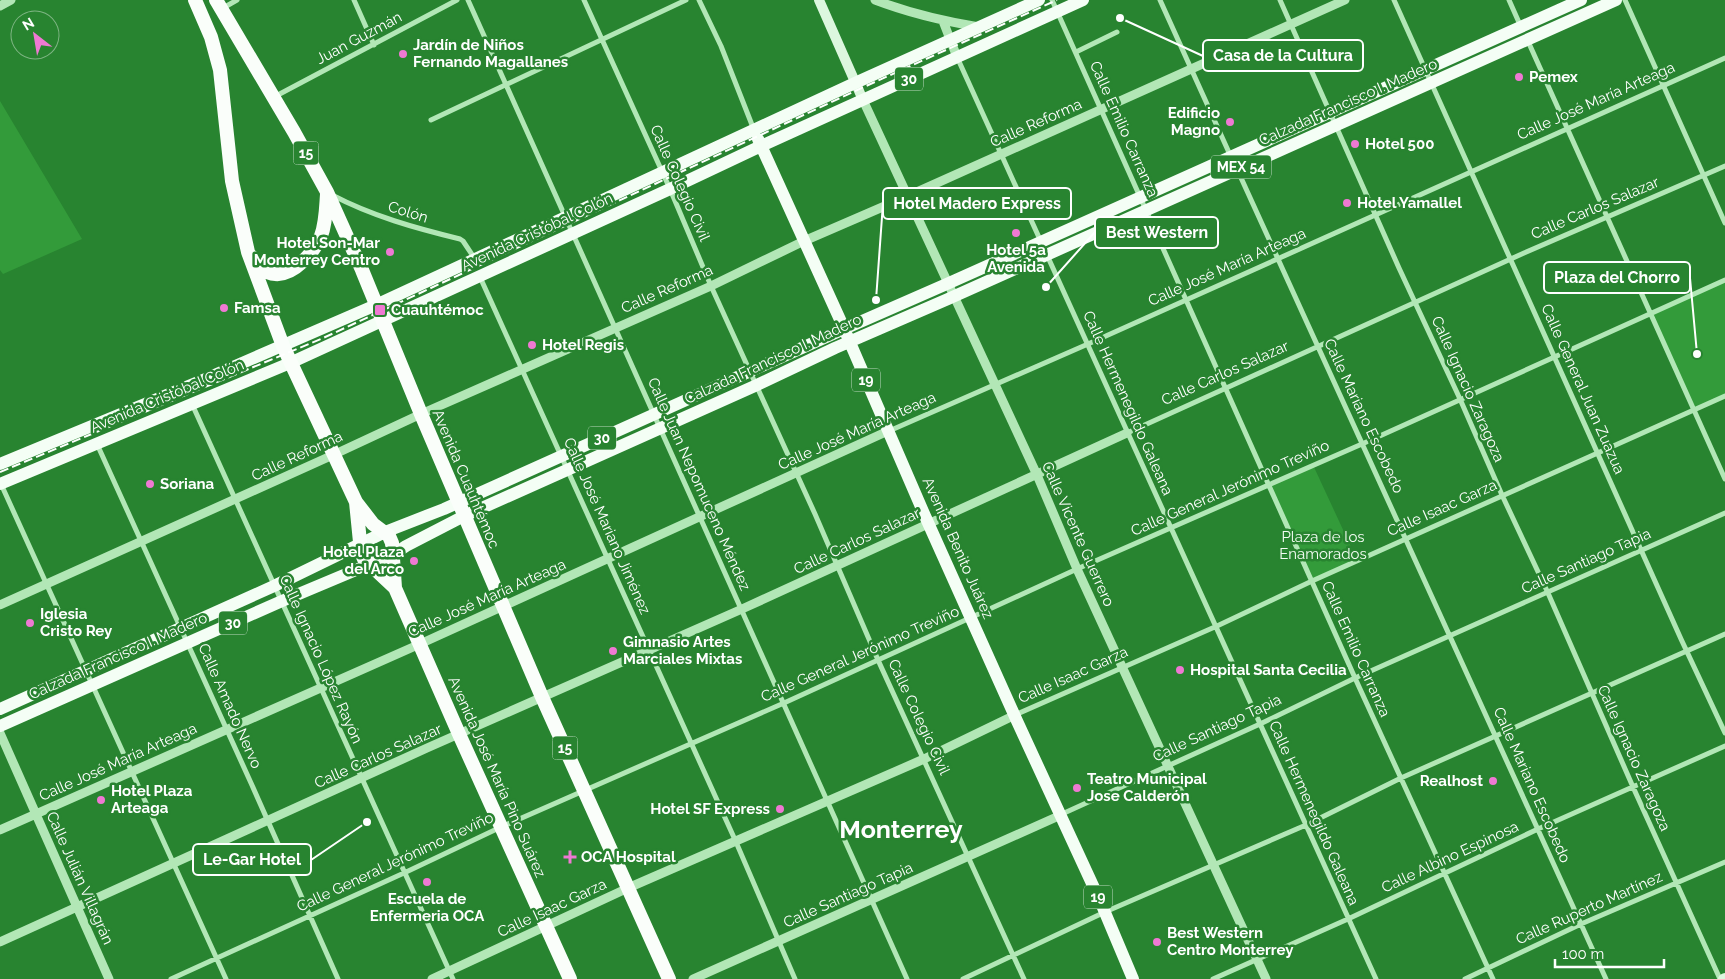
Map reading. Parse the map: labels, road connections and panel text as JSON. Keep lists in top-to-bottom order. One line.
{"streets":{"highway":["15","Avenida Cuauhtémoc","Avenida José María Pino Suárez"],"main road":["30","Calzada Francisco I. Madero","MEX 54","Avenida Cristóbal Colón","19","Avenida Benito Juárez"],"street":["Juan Guzmán","Calle José María Arteaga","Calle Reforma","Calle Emilio Carranza","Calle Colegio Civil","Calle Carlos Salazar","Colón","Calle Ignacio Zaragoza","Calle General Juan Zuazua","Calle Hermenegildo Galeana","Calle Mariano Escobedo","Calle Juan Nepomuceno Méndez","Calle General Jerónimo Treviño","Calle Isaac Garza","Calle José Mariano Jiménez","Calle Vicente Guerrero","Calle Santiago Tapia","Calle Ignacio López Rayón","Calle Amado Nervo","Calle Albino Espinosa","Calle Julián Villagrán","Calle Ruperto Martínez"]},"crossings":[["Juan Guzmán","Avenida Cuauhtémoc"],["30","Avenida Cristóbal Colón"],["Calle José María Arteaga","Calle Emilio Carranza"],["Calle José María Arteaga","Calle Colegio Civil"],["Calle José María Arteaga","Calle Ignacio Zaragoza"],["Calle José María Arteaga","Calle General Juan Zuazua"],["Calle José María Arteaga","Calle Hermenegildo Galeana"],["Calle José María Arteaga","Calle Mariano Escobedo"],["Calle José María Arteaga","Avenida Cuauhtémoc"],["Calle José María Arteaga","Calle Juan Nepomuceno Méndez"],["Calle José María Arteaga","Calle José Mariano Jiménez"],["Calle José María Arteaga","Calle Vicente Guerrero"],["Calle José María Arteaga","Avenida Benito Juárez"],["Calle José María Arteaga","Calle Ignacio López Rayón"],["Calle José María Arteaga","Calle Amado Nervo"],["Calle José María Arteaga","Avenida José María Pino Suárez"],["Calle José María Arteaga","Calle Julián Villagrán"],["Calzada Francisco I. Madero","Calle Emilio Carranza"],["Calzada Francisco I. Madero","Calle Colegio Civil"],["Calzada Francisco I. Madero","Calle Ignacio Zaragoza"],["Calzada Francisco I. Madero","Calle General Juan Zuazua"],["Calzada Francisco I. Madero","Calle Hermenegildo Galeana"],["Calzada Francisco I. Madero","Calle Mariano Escobedo"],["Calzada Francisco I. Madero","Avenida Cuauhtémoc"],["Calzada Francisco I. Madero","Calle Juan Nepomuceno Méndez"],["Calzada Francisco I. Madero","Calle José Mariano Jiménez"],["Calzada Francisco I. Madero","Calle Vicente Guerrero"],["Calzada Francisco I. Madero","Avenida Benito Juárez"],["Calzada Francisco I. Madero","Calle Ignacio López Rayón"],["Calzada Francisco I. Madero","Calle Amado Nervo"],["Calzada Francisco I. Madero","Avenida José María Pino Suárez"],["Calle Reforma","Calle Emilio Carranza"],["Calle Reforma","Calle Colegio Civil"],["Calle Reforma","Calle Ignacio Zaragoza"],["Calle Reforma","Calle Hermenegildo Galeana"],["Calle Reforma","Calle Mariano Escobedo"],["Calle Reforma","Avenida Cuauhtémoc"],["Calle Reforma","Calle Juan Nepomuceno Méndez"],["Calle Reforma","Calle José Mariano Jiménez"],["Calle Reforma","Calle Vicente Guerrero"],["Calle Reforma","Avenida Benito Juárez"],["Calle Reforma","Calle Ignacio López Rayón"],["Calle Reforma","Calle Amado Nervo"],["Calle Reforma","Avenida José María Pino Suárez"],["Calle Emilio Carranza","Calle Carlos Salazar"],["Calle Emilio Carranza","Avenida Cristóbal Colón"],["Calle Emilio Carranza","Calle General Jerónimo Treviño"],["Calle Emilio Carranza","Calle Isaac Garza"],["Calle Emilio Carranza","Calle Santiago Tapia"],["Calle Emilio Carranza","Calle Albino Espinosa"],["Calle Emilio Carranza","Calle Ruperto Martínez"],["Calle Colegio Civil","Calle Carlos Salazar"],["Calle Colegio Civil","Avenida Cristóbal Colón"],["Calle Colegio Civil","Calle General Jerónimo Treviño"],["Calle Colegio Civil","Calle Isaac Garza"],["Calle Colegio Civil","Calle Santiago Tapia"],["Calle Carlos Salazar","Calle Ignacio Zaragoza"],["Calle Carlos Salazar","Calle General Juan Zuazua"],["Calle Carlos Salazar","Calle Hermenegildo Galeana"],["Calle Carlos Salazar","Calle Mariano Escobedo"],["Calle Carlos Salazar","Avenida Cuauhtémoc"],["Calle Carlos Salazar","Calle Juan Nepomuceno Méndez"],["Calle Carlos Salazar","Calle José Mariano Jiménez"],["Calle Carlos Salazar","Calle Vicente Guerrero"],["Calle Carlos Salazar","Avenida Benito Juárez"],["Calle Carlos Salazar","Calle Ignacio López Rayón"],["Calle Carlos Salazar","Calle Amado Nervo"],["Calle Carlos Salazar","Avenida José María Pino Suárez"],["Calle Carlos Salazar","Calle Julián Villagrán"],["Colón","Avenida Cristóbal Colón"],["Colón","Avenida Cuauhtémoc"],["Avenida Cristóbal Colón","19"],["Avenida Cristóbal Colón","Calle Hermenegildo Galeana"],["Avenida Cristóbal Colón","Avenida Cuauhtémoc"],["Avenida Cristóbal Colón","Calle Juan Nepomuceno Méndez"],["Avenida Cristóbal Colón","Calle José Mariano Jiménez"],["Avenida Cristóbal Colón","Calle Vicente Guerrero"],["Avenida Cristóbal Colón","Avenida Benito Juárez"],["Avenida Cristóbal Colón","Calle Ignacio López Rayón"],["Avenida Cristóbal Colón","Calle Amado Nervo"],["Avenida Cristóbal Colón","Avenida José María Pino Suárez"],["19","Avenida Benito Juárez"],["Calle Ignacio Zaragoza","Calle General Jerónimo Treviño"],["Calle Ignacio Zaragoza","Calle Isaac Garza"],["Calle Ignacio Zaragoza","Calle Santiago Tapia"],["Calle Ignacio Zaragoza","Calle Albino Espinosa"],["Calle Ignacio Zaragoza","Calle Ruperto Martínez"],["Calle General Juan Zuazua","Calle General Jerónimo Treviño"],["Calle General Juan Zuazua","Calle Isaac Garza"],["Calle General Juan Zuazua","Calle Santiago Tapia"],["Calle Hermenegildo Galeana","Calle General Jerónimo Treviño"],["Calle Hermenegildo Galeana","Calle Isaac Garza"],["Calle Hermenegildo Galeana","Calle Santiago Tapia"],["Calle Hermenegildo Galeana","Calle Albino Espinosa"],["Calle Mariano Escobedo","Calle General Jerónimo Treviño"],["Calle Mariano Escobedo","Calle Isaac Garza"],["Calle Mariano Escobedo","Calle Santiago Tapia"],["Calle Mariano Escobedo","Calle Albino Espinosa"],["Calle Mariano Escobedo","Calle Ruperto Martínez"],["Avenida Cuauhtémoc","Calle General Jerónimo Treviño"],["Avenida Cuauhtémoc","Calle Isaac Garza"],["Calle Juan Nepomuceno Méndez","Calle General Jerónimo Treviño"],["Calle Juan Nepomuceno Méndez","Calle Isaac Garza"],["Calle Juan Nepomuceno Méndez","Calle Santiago Tapia"],["Calle General Jerónimo Treviño","Calle José Mariano Jiménez"],["Calle General Jerónimo Treviño","Calle Vicente Guerrero"],["Calle General Jerónimo Treviño","Avenida Benito Juárez"],["Calle General Jerónimo Treviño","Calle Ignacio López Rayón"],["Calle General Jerónimo Treviño","Calle Amado Nervo"],["Calle General Jerónimo Treviño","Avenida José María Pino Suárez"],["Calle Isaac Garza","Calle José Mariano Jiménez"],["Calle Isaac Garza","Calle Vicente Guerrero"],["Calle Isaac Garza","Avenida Benito Juárez"],["Calle Isaac Garza","Calle Ignacio López Rayón"],["Calle Isaac Garza","Avenida José María Pino Suárez"],["Calle José Mariano Jiménez","Calle Santiago Tapia"],["Calle Vicente Guerrero","Calle Santiago Tapia"],["Calle Vicente Guerrero","Calle Albino Espinosa"],["Avenida Benito Juárez","Calle Santiago Tapia"]],"districts":["Monterrey"],"parks":["Plaza de los Enamorados"],"places":{"other":["Casa de la Cultura","Jardín de Niños Fernando Magallanes","Pemex","Edificio Magno","Hotel 500","Hotel Yamallel","Hotel 5a Avenida","Hotel Son-Mar Monterrey Centro","Best Western","Hotel Madero Express","Famsa","Hotel Regis","Plaza del Chorro","Soriana","Hotel Plaza del Arco","Iglesia Cristo Rey","Gimnasio Artes Marciales Mixtas","Hospital Santa Cecilia","Realhost","Teatro Municipal Jose Calderón","Hotel Plaza Arteaga","Hotel SF Express","Le-Gar Hotel","Escuela de Enfermeria OCA","Best Western Centro Monterrey"],"transit":["Cuauhtémoc"],"health":["OCA Hospital"]},"scale_bar":"100 m","north":"top left"}
